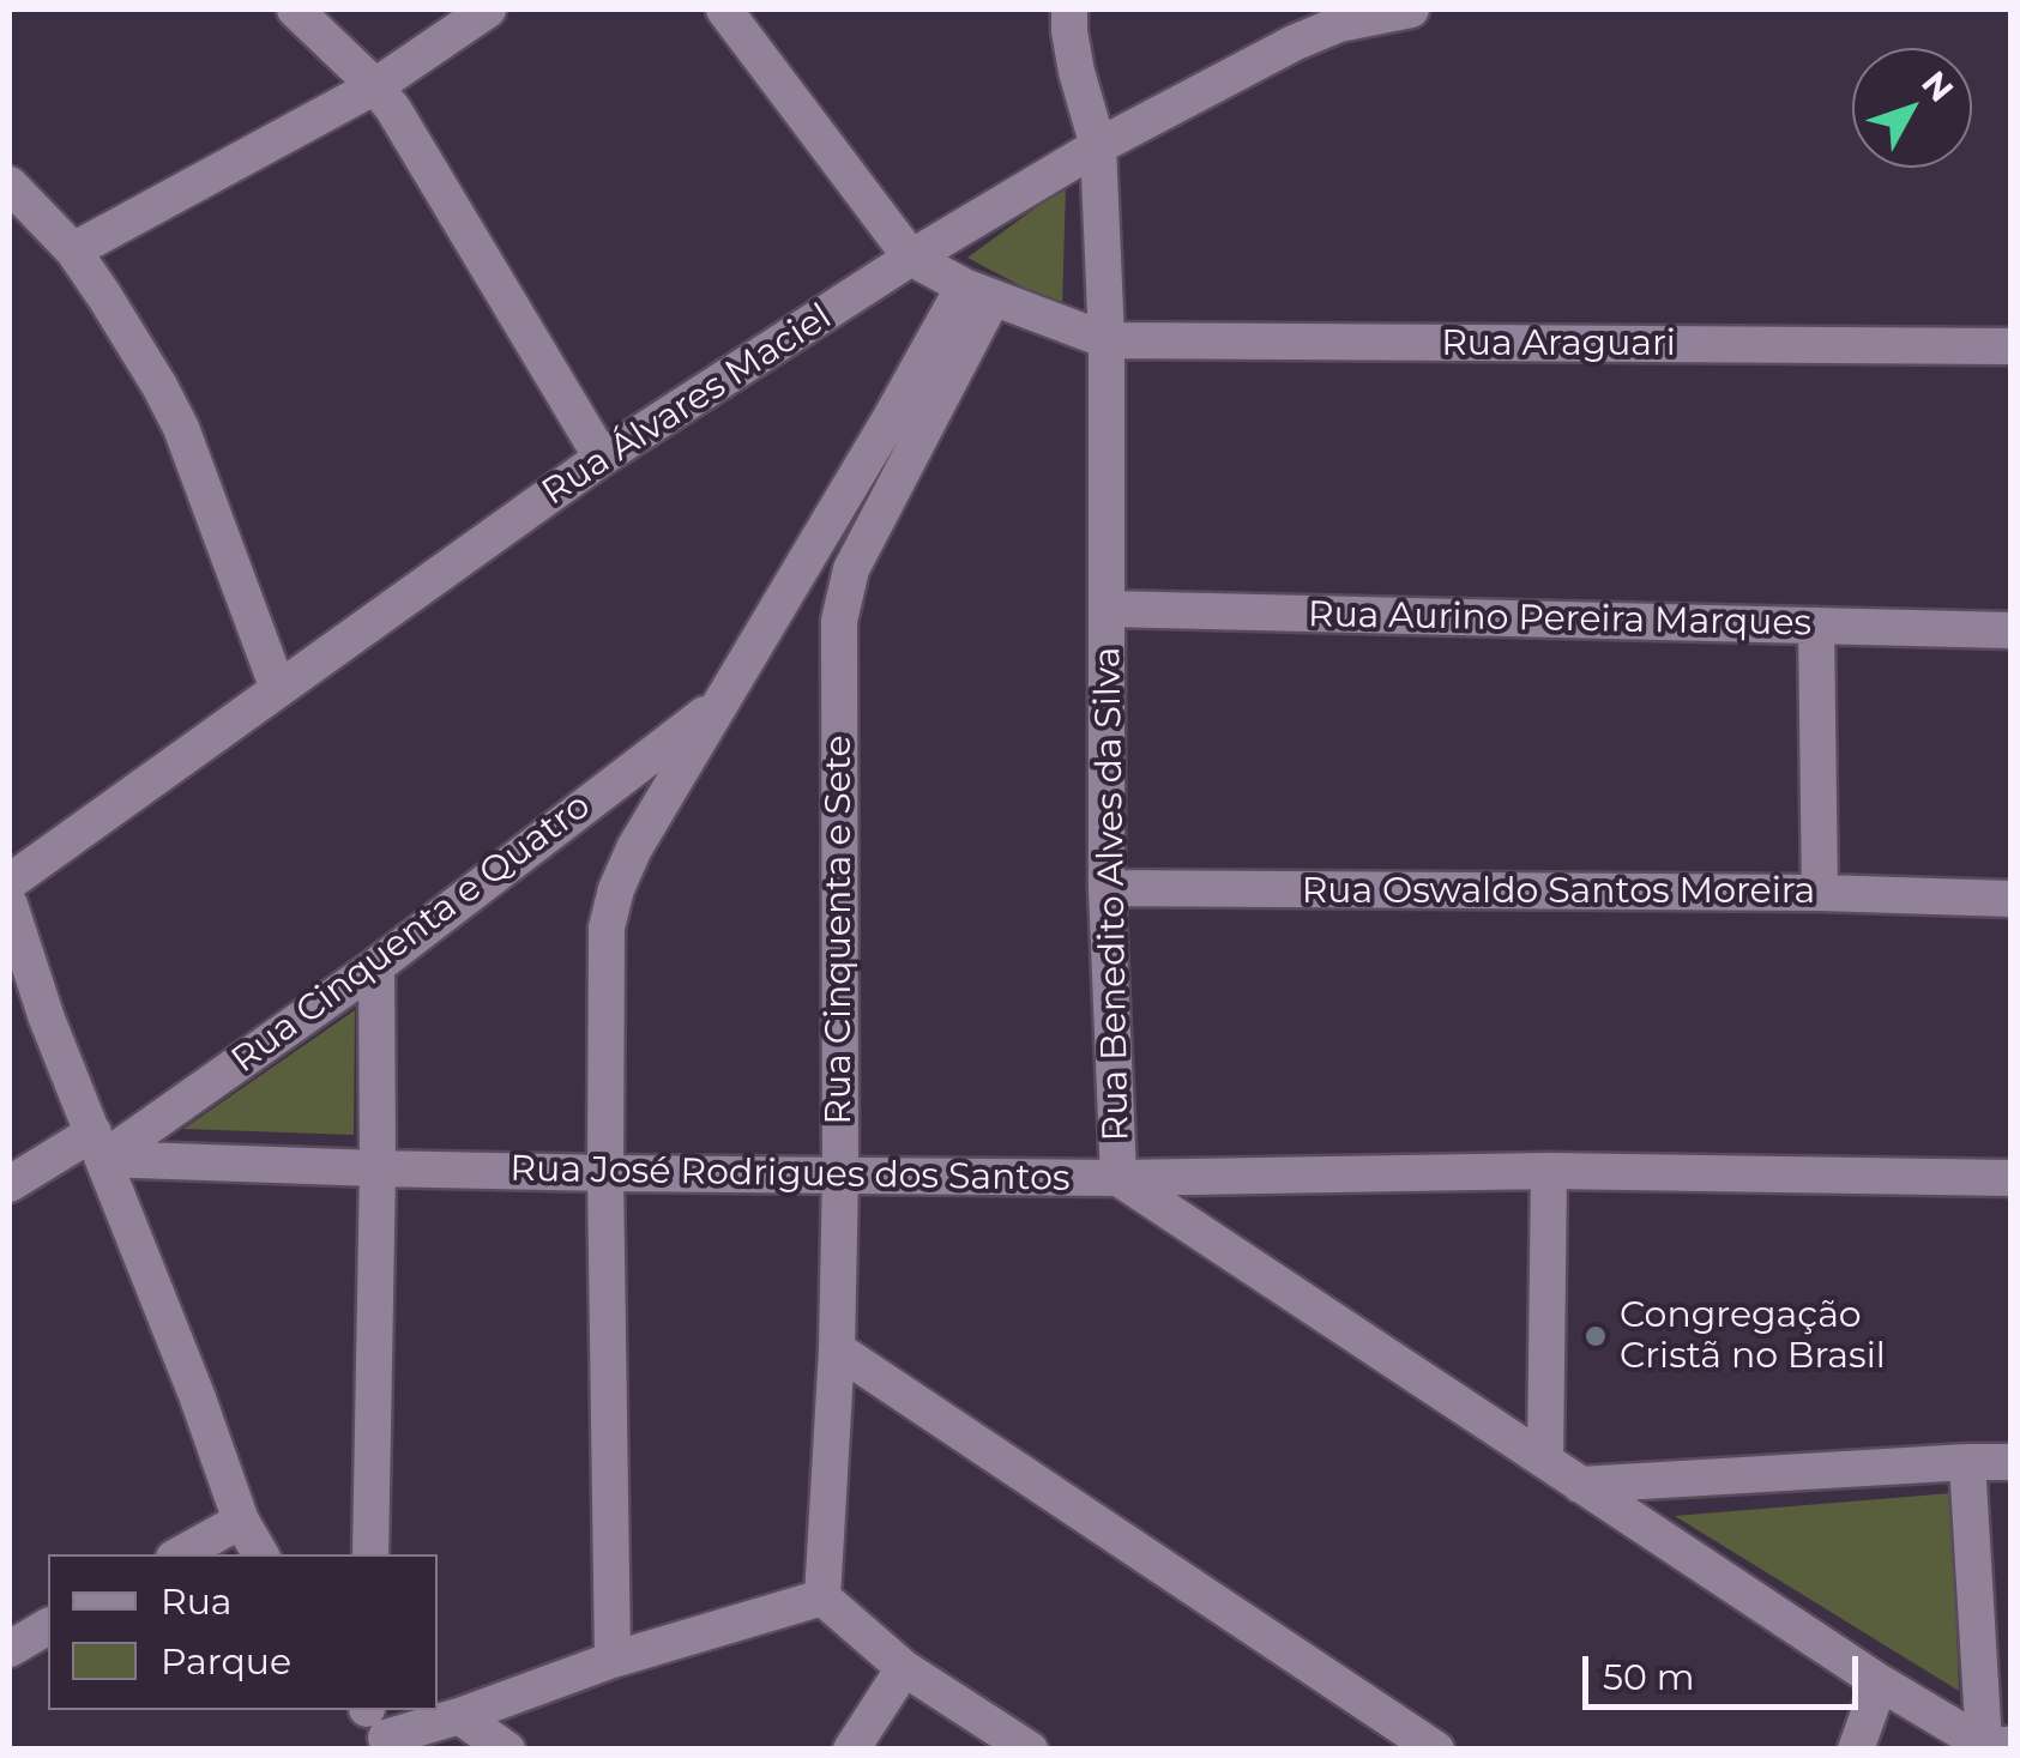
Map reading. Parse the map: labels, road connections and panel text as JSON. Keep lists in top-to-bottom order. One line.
{"streets":{"street":["Rua Araguari","Rua Álvares Maciel","Rua Aurino Pereira Marques","Rua Oswaldo Santos Moreira","Rua Benedito Alves da Silva","Rua Cinquenta e Sete","Rua Cinquenta e Quatro","Rua José Rodrigues dos Santos"]},"crossings":[["Rua Araguari","Rua Álvares Maciel"],["Rua Araguari","Rua Benedito Alves da Silva"],["Rua Araguari","Rua Cinquenta e Sete"],["Rua Álvares Maciel","Rua Benedito Alves da Silva"],["Rua Aurino Pereira Marques","Rua Benedito Alves da Silva"],["Rua Oswaldo Santos Moreira","Rua Benedito Alves da Silva"],["Rua Benedito Alves da Silva","Rua José Rodrigues dos Santos"],["Rua Cinquenta e Sete","Rua José Rodrigues dos Santos"],["Rua Cinquenta e Quatro","Rua José Rodrigues dos Santos"]],"places":["Congregação Cristã no Brasil"],"legend":["Rua","Parque"],"scale_bar":"50 m","north":"top right"}
